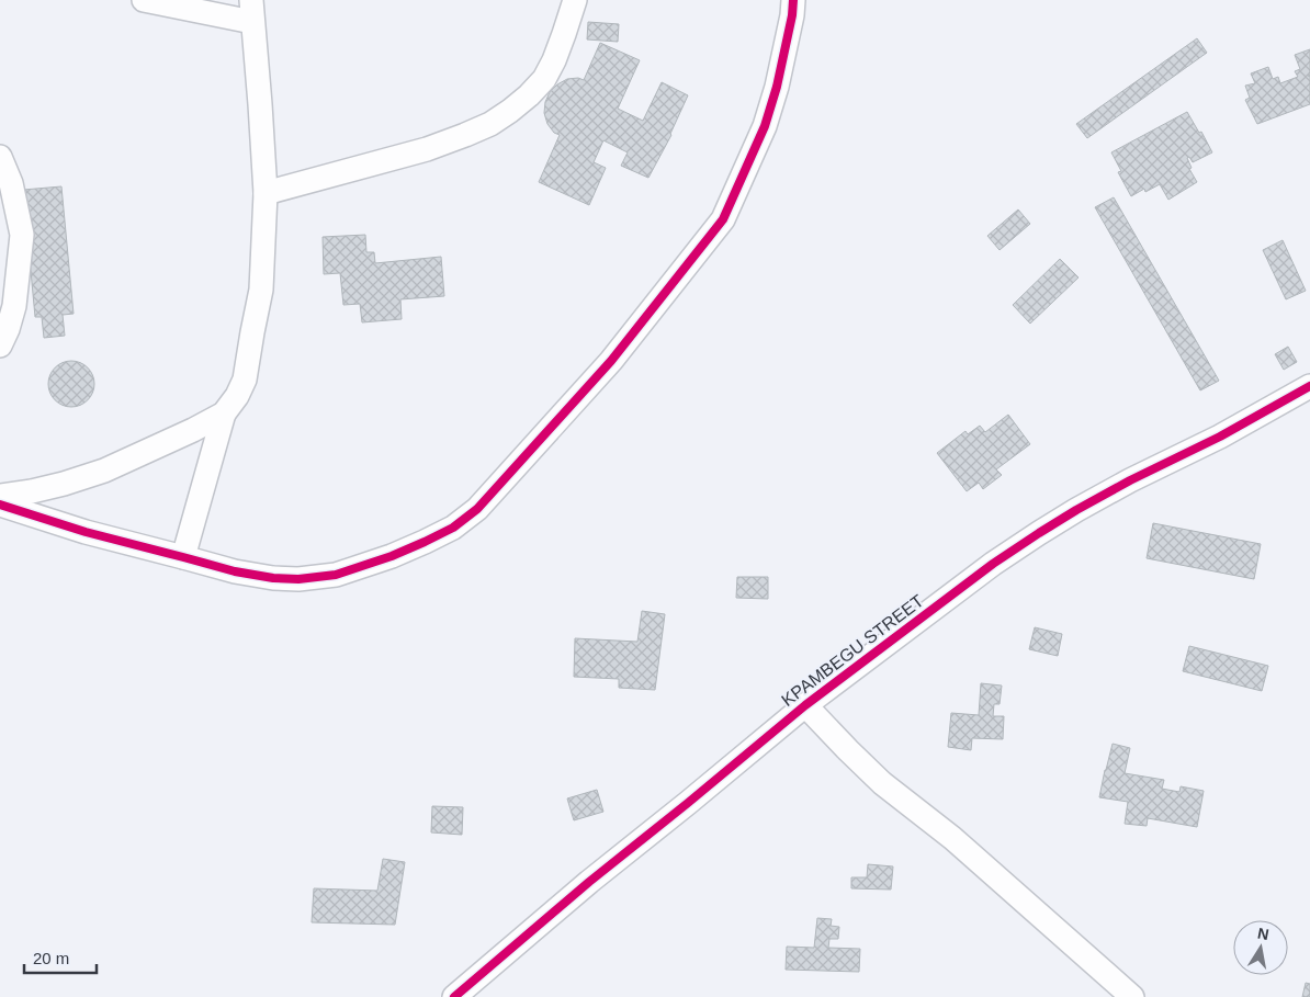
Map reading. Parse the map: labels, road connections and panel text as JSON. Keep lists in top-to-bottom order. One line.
{"streets":{"street":["KPAMBEGU STREET"]},"scale_bar":"20 m","north":"top"}
